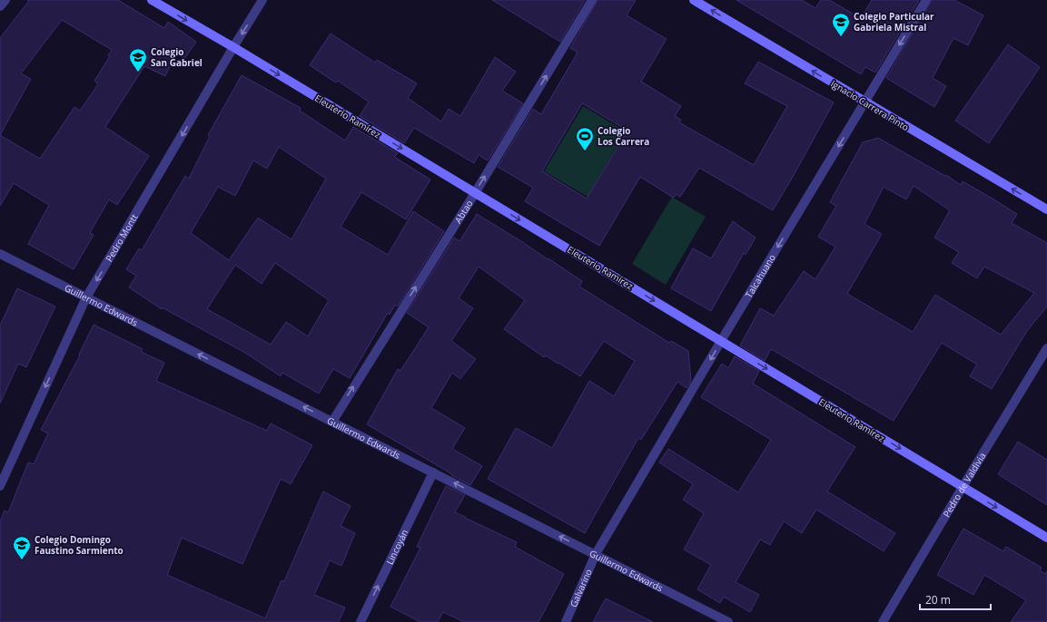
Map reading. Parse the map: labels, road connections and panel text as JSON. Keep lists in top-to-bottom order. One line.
{"streets":{"street":["Ignacio Carrera Pinto","Eleuterio Ramírez","Abtao","Pedro Montt","Talcahuano","Guillermo Edwards","Pedro de Valdivia","Lincoyán","Galvarino"]},"crossings":[["Ignacio Carrera Pinto","Talcahuano"],["Eleuterio Ramírez","Abtao"],["Eleuterio Ramírez","Pedro Montt"],["Eleuterio Ramírez","Talcahuano"],["Eleuterio Ramírez","Pedro de Valdivia"],["Abtao","Guillermo Edwards"],["Pedro Montt","Guillermo Edwards"],["Talcahuano","Guillermo Edwards"],["Talcahuano","Galvarino"],["Guillermo Edwards","Lincoyán"],["Guillermo Edwards","Galvarino"]],"one_way":["Ignacio Carrera Pinto","Eleuterio Ramírez","Abtao","Pedro Montt","Talcahuano","Guillermo Edwards","Lincoyán"],"places":{"school or university":["Colegio Particular Gabriela Mistral","Colegio San Gabriel","Colegio Domingo Faustino Sarmiento"],"sports":["Colegio Los Carrera"]},"scale_bar":"20 m"}
